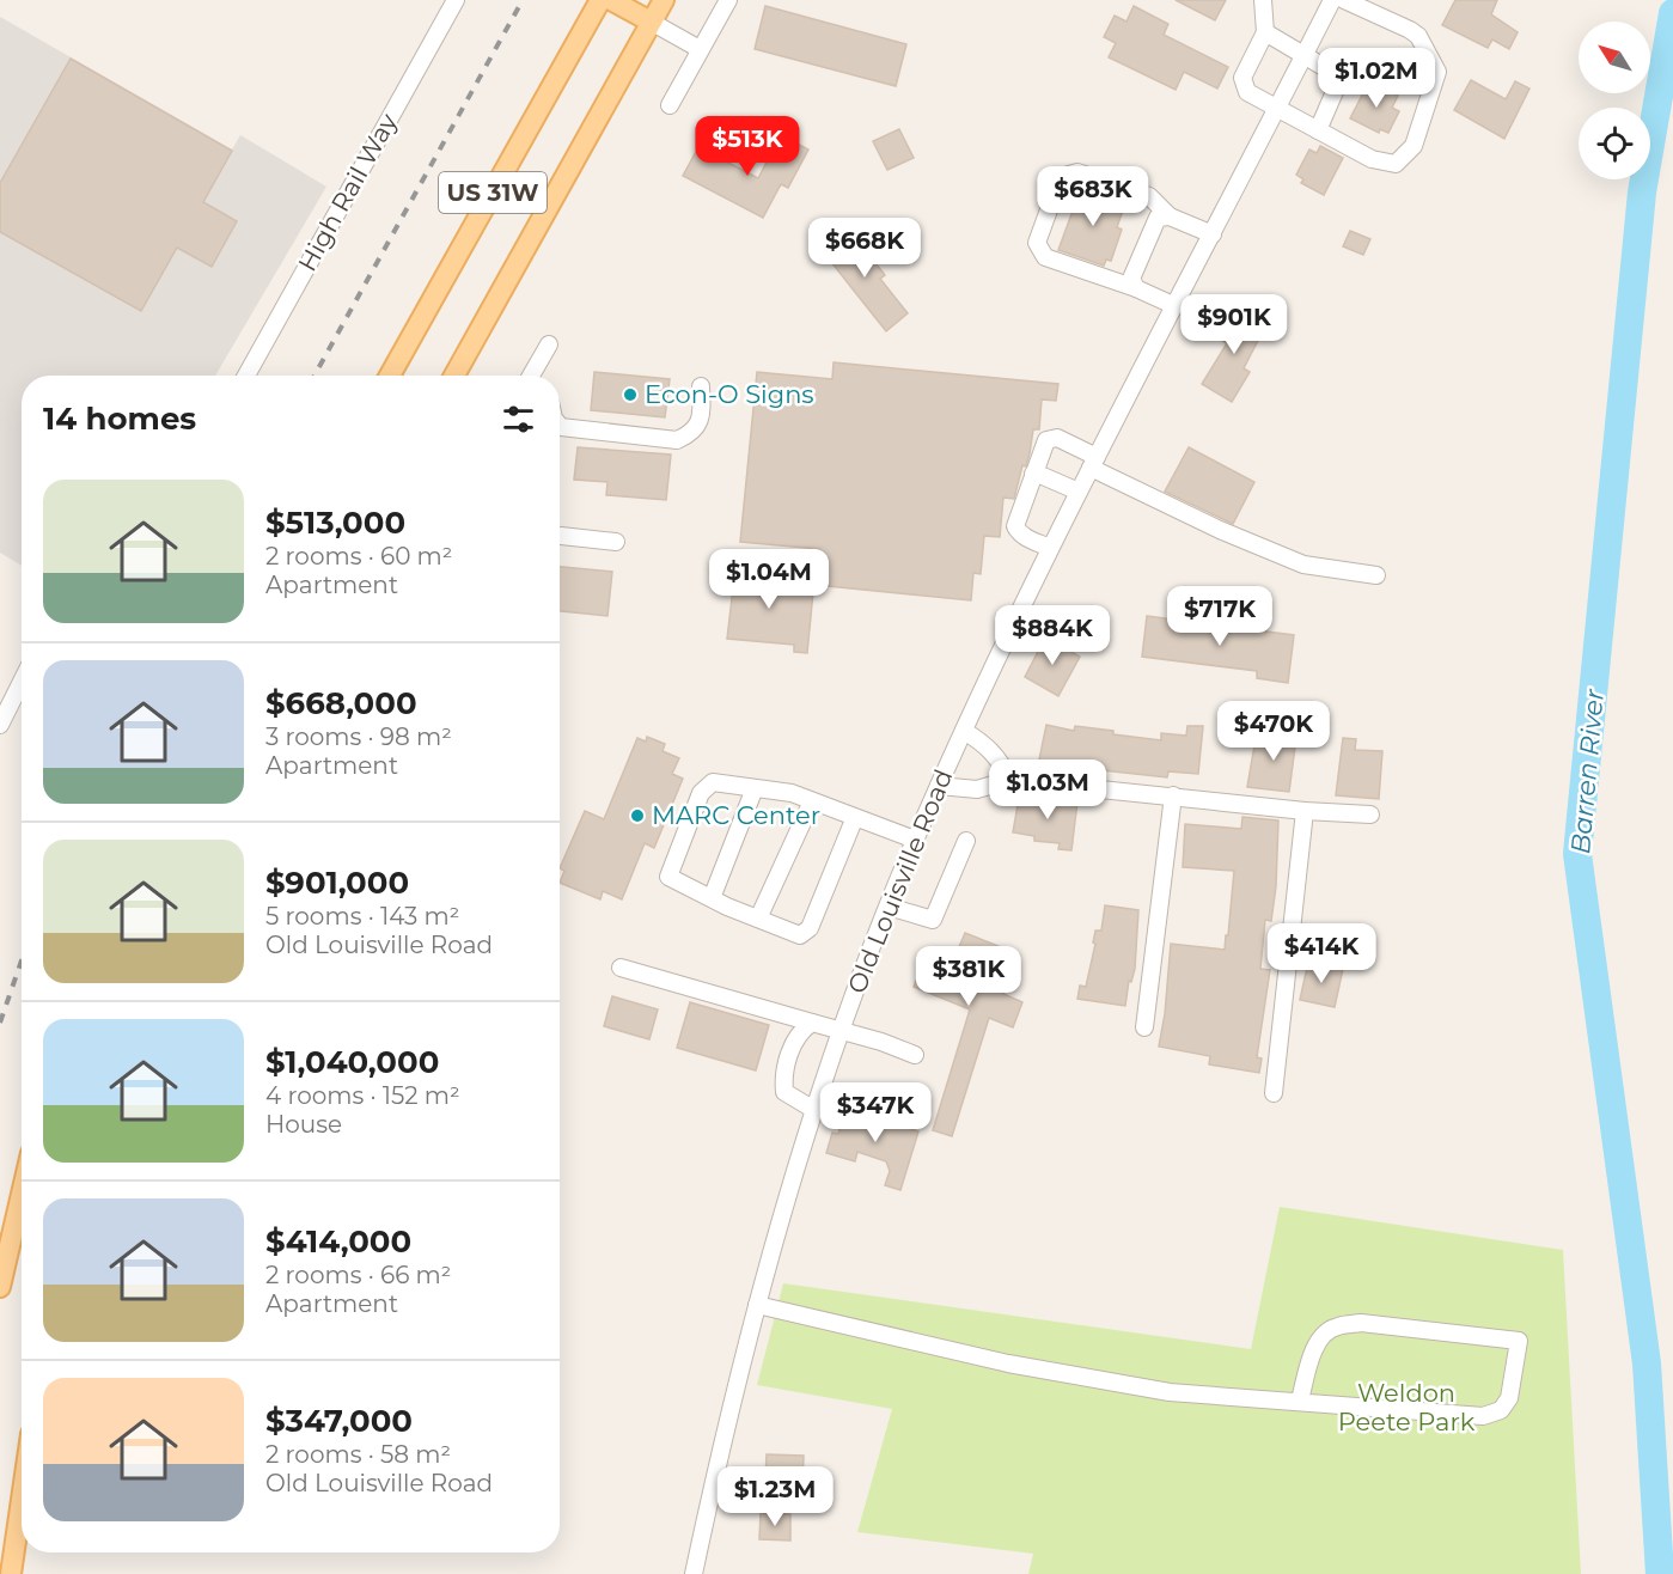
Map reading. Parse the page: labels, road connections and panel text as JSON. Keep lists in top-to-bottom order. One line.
{"streets":{"main road":["US 31W"],"street":["High Rail Way","Old Louisville Road"]},"water":["Barren River"],"parks":["Weldon Peete Park"],"places":["Econ-O Signs","MARC Center"],"north":"top left","page":{"price":["$1.02M","$513K","$683K","$668K","$901K","$1.04M","$717K","$884K","$470K","$1.03M","$414K","$381K","$347K","$1.23M"],"heading":"14 homes","list":[{"name":"$513,000","note":"2 rooms · 60 m² · Apartment"},{"name":"$668,000","note":"3 rooms · 98 m² · Apartment"},{"name":"$901,000","note":"5 rooms · 143 m² · Old Louisville Road"},{"name":"$1,040,000","note":"4 rooms · 152 m² · House"},{"name":"$414,000","note":"2 rooms · 66 m² · Apartment"},{"name":"$347,000","note":"2 rooms · 58 m² · Old Louisville Road"}]}}
